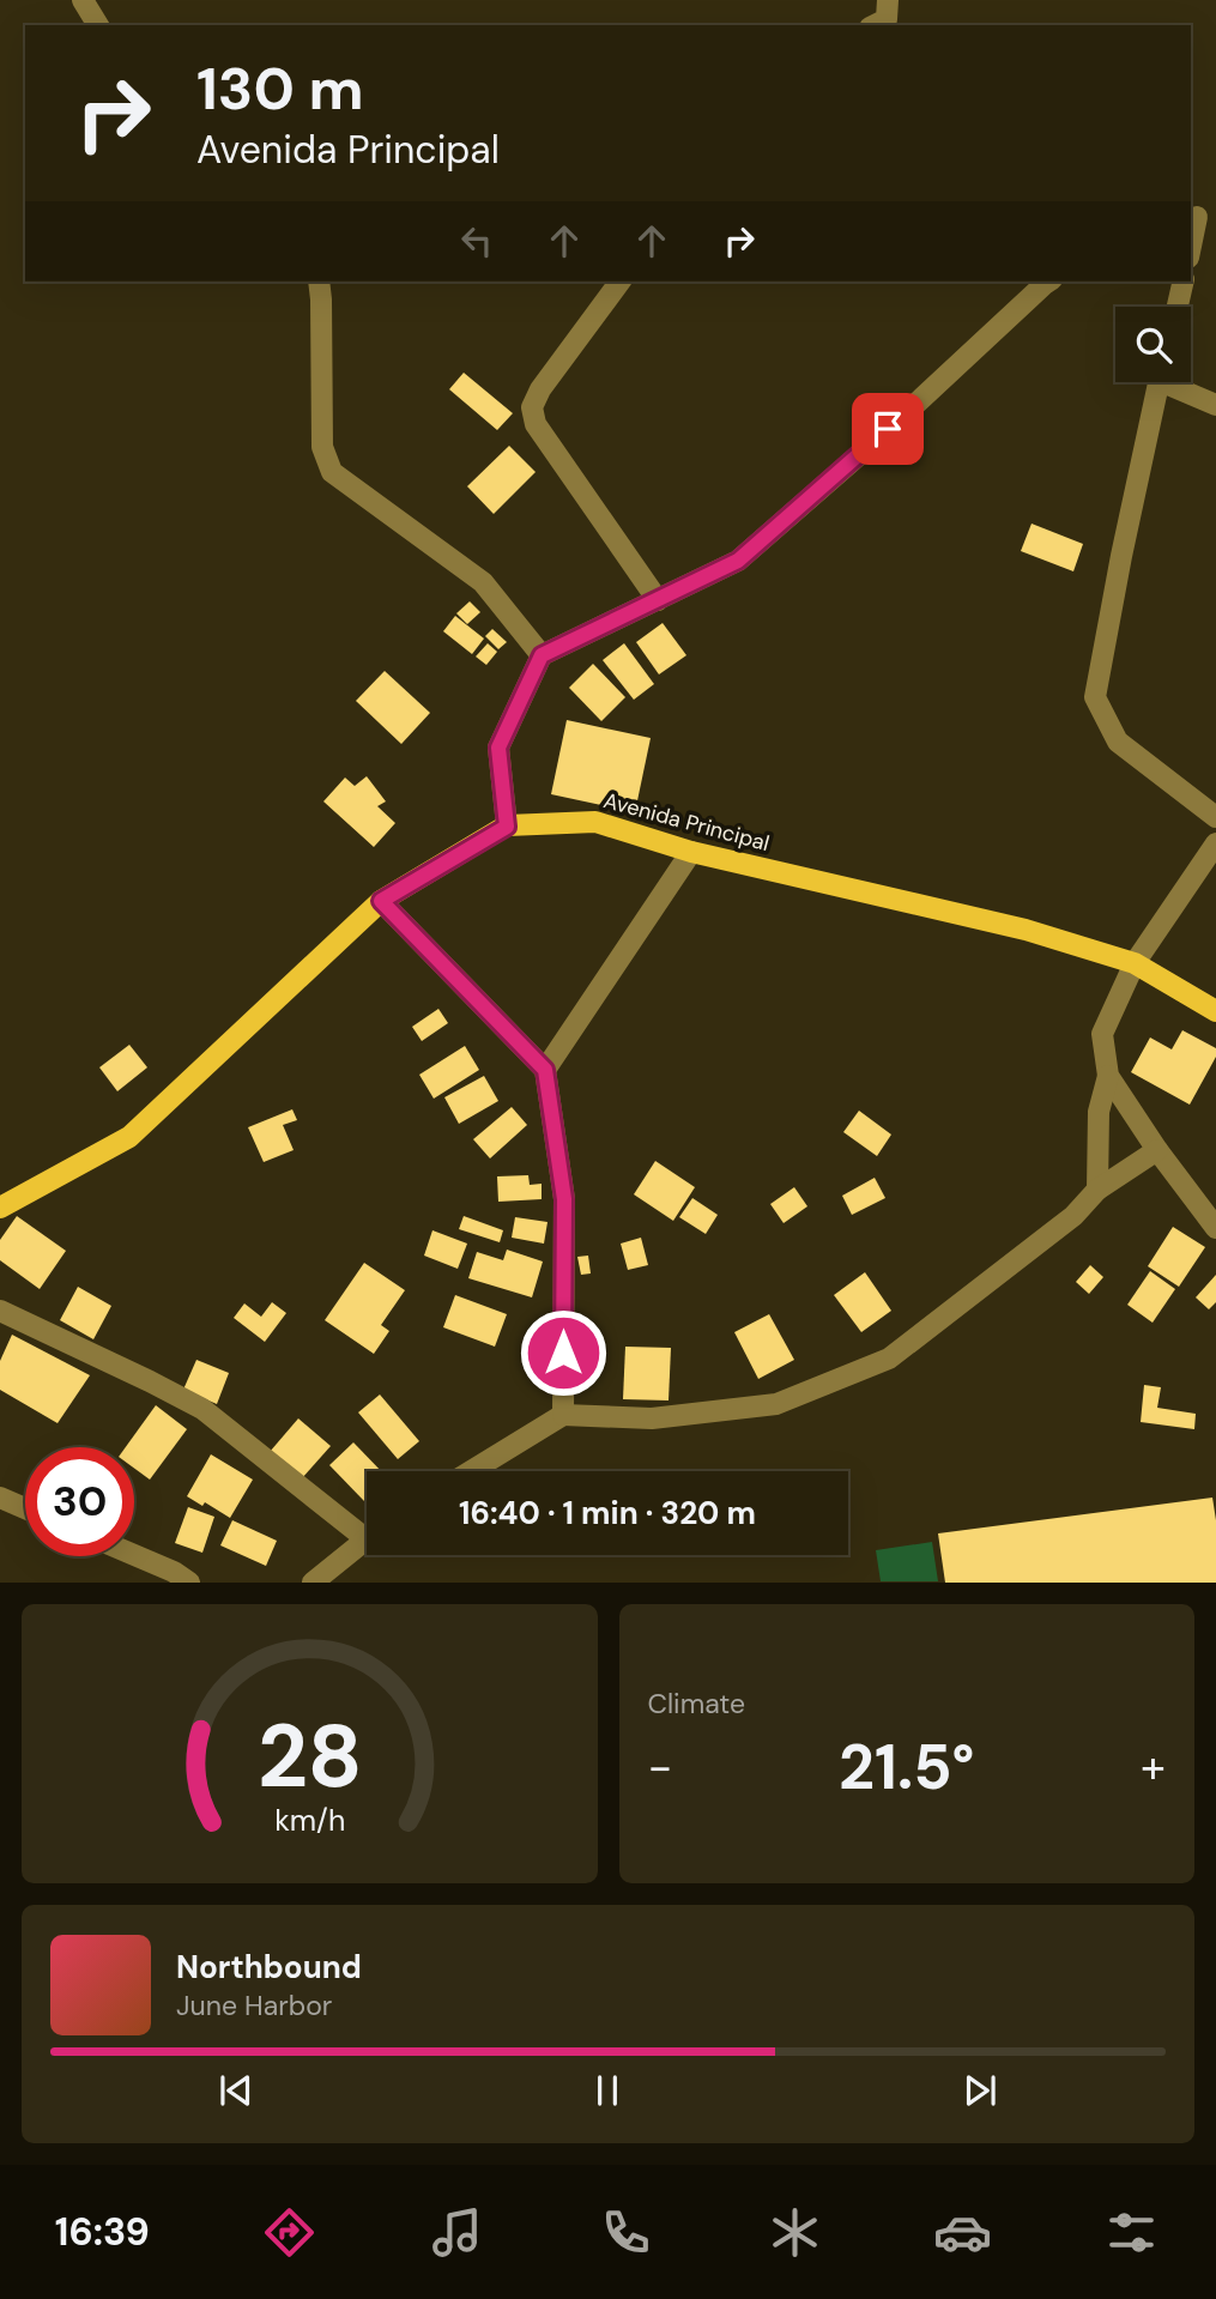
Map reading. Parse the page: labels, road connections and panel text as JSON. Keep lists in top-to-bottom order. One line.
{"streets":{"main road":["Avenida Principal"]},"page":{"turn":["130 m","Avenida Principal"],"limit":"30","trip":"16:40 · 1 min · 320 m","tile":"Climate","heat":["−","21.5°","+"],"song":["Northbound","June Harbor"],"tabs":"16:39","gauge":["28","km/h"]}}
